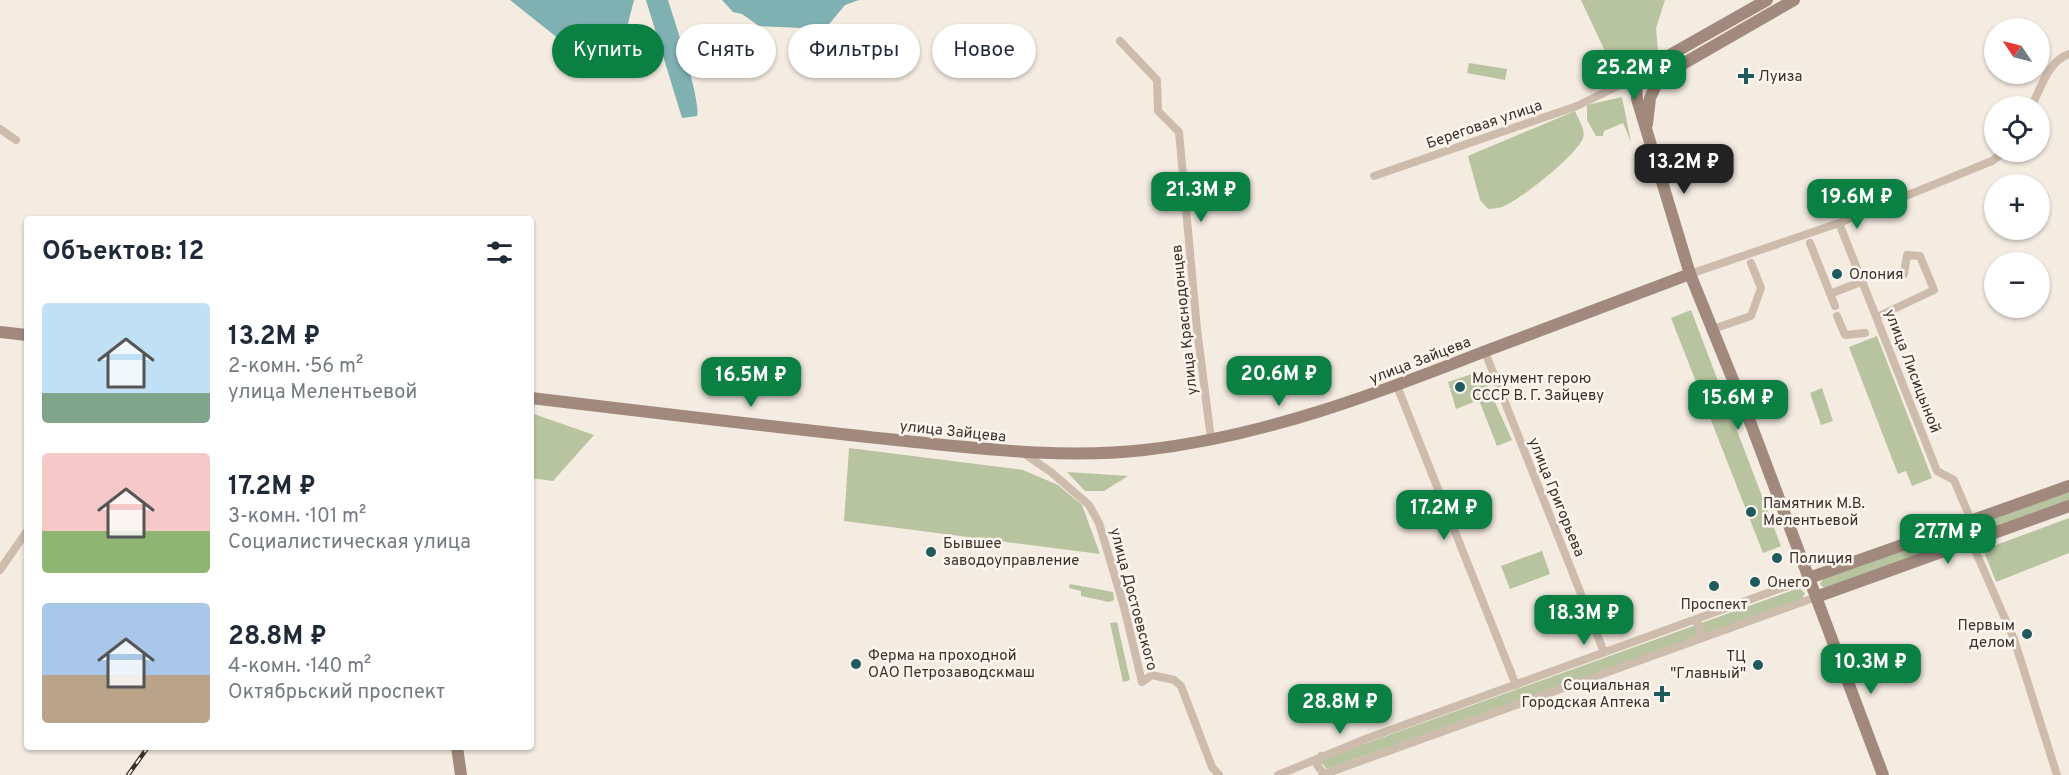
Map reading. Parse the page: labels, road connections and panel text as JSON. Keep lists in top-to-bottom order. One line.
{"streets":{"main road":["улица Зайцева"],"street":["Береговая улица","улица Краснодонцев","улица Лисицыной","улица Григорьева","улица Достоевского"]},"crossings":[["улица Краснодонцев","улица Зайцева"],["улица Зайцева","улица Лисицыной"],["улица Зайцева","улица Григорьева"],["улица Зайцева","улица Достоевского"]],"places":{"health":["Луиза","Социальная Городская Аптека"],"other":["Олония","Монумент герою СССР В. Г. Зайцеву","Памятник М.В. Мелентьевой","Бывшее заводоуправление","Полиция","Онего","Проспект","Первым делом","Ферма на проходной ОАО Петрозаводскмаш","ТЦ \"Главный\""]},"north":"top left","page":{"map_buttons":["+","−"],"chip":["Купить","Снять","Фильтры","Новое"],"price":["25.2M ₽","13.2M ₽","21.3M ₽","19.6M ₽","20.6M ₽","16.5M ₽","15.6M ₽","17.2M ₽","27.7M ₽","18.3M ₽","10.3M ₽","28.8M ₽"],"heading":"Объектов: 12","list":[{"name":"13.2M ₽","note":"2-комн. · 56 m² · улица Мелентьевой"},{"name":"17.2M ₽","note":"3-комн. · 101 m² · Социалистическая улица"},{"name":"28.8M ₽","note":"4-комн. · 140 m² · Октябрьский проспект"}]}}
